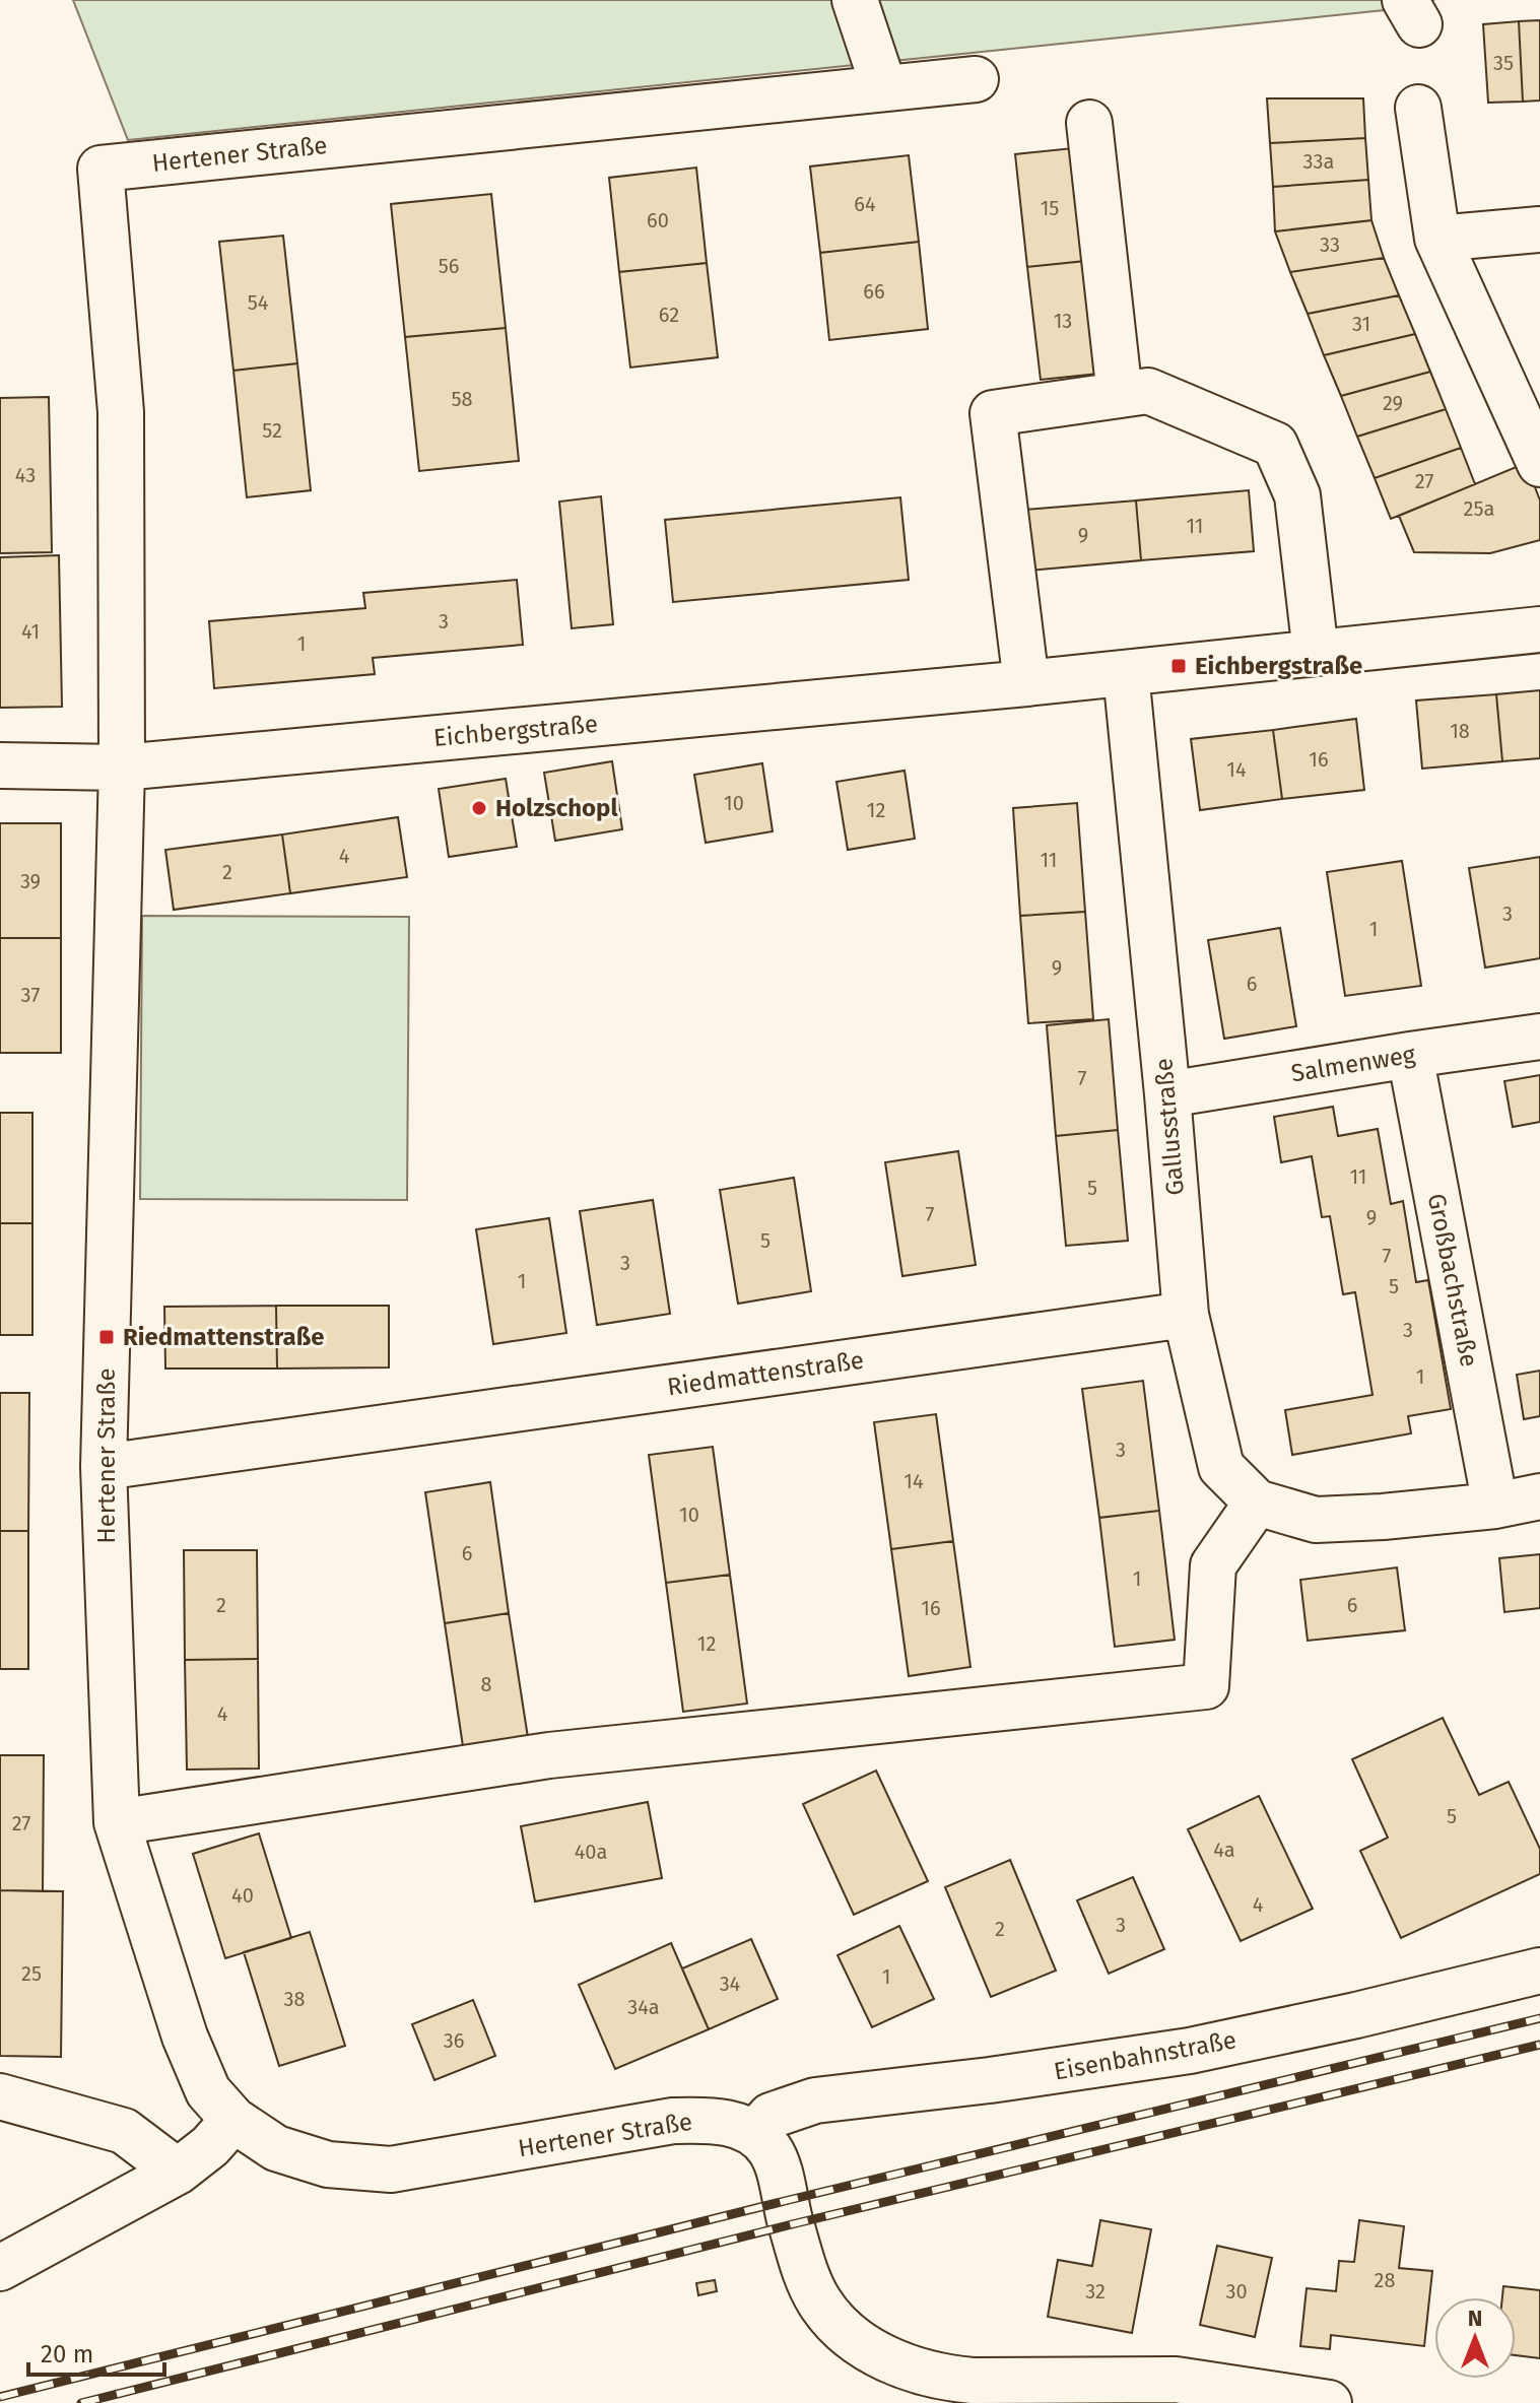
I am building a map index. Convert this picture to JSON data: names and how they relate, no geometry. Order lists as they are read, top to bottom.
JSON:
{
  "streets": {
    "street": [
      "Hertener Straße",
      "Eichbergstraße",
      "Salmenweg",
      "Gallusstraße",
      "Großbachstraße",
      "Riedmattenstraße",
      "Eisenbahnstraße"
    ]
  },
  "crossings": [
    ["Hertener Straße", "Eichbergstraße"],
    ["Hertener Straße", "Riedmattenstraße"],
    ["Hertener Straße", "Eisenbahnstraße"],
    ["Eichbergstraße", "Gallusstraße"],
    ["Salmenweg", "Gallusstraße"],
    ["Salmenweg", "Großbachstraße"],
    ["Gallusstraße", "Großbachstraße"],
    ["Gallusstraße", "Riedmattenstraße"]
  ],
  "places": {
    "transit": ["Eichbergstraße", "Riedmattenstraße"],
    "other": ["Holzschopl"]
  },
  "house_numbers": [
    "35",
    "33a",
    "64",
    "15",
    "60",
    "33",
    "56",
    "66",
    "54",
    "62",
    "13",
    "31",
    "58",
    "29",
    "52",
    "43",
    "27",
    "25a",
    "11",
    "9",
    "3",
    "41",
    "1",
    "18",
    "16",
    "14",
    "10",
    "12",
    "4",
    "11",
    "2",
    "39",
    "3",
    "1",
    "9",
    "6",
    "37",
    "7",
    "11",
    "5",
    "7",
    "9",
    "5",
    "7",
    "3",
    "1",
    "5",
    "3",
    "1",
    "3",
    "14",
    "10",
    "6",
    "1",
    "2",
    "6",
    "16",
    "12",
    "8",
    "4",
    "5",
    "27",
    "4a",
    "40a",
    "40",
    "4",
    "3",
    "2",
    "25",
    "1",
    "34",
    "38",
    "34a",
    "36",
    "28",
    "32",
    "30"
  ],
  "scale_bar": "20 m",
  "north": "top"
}
